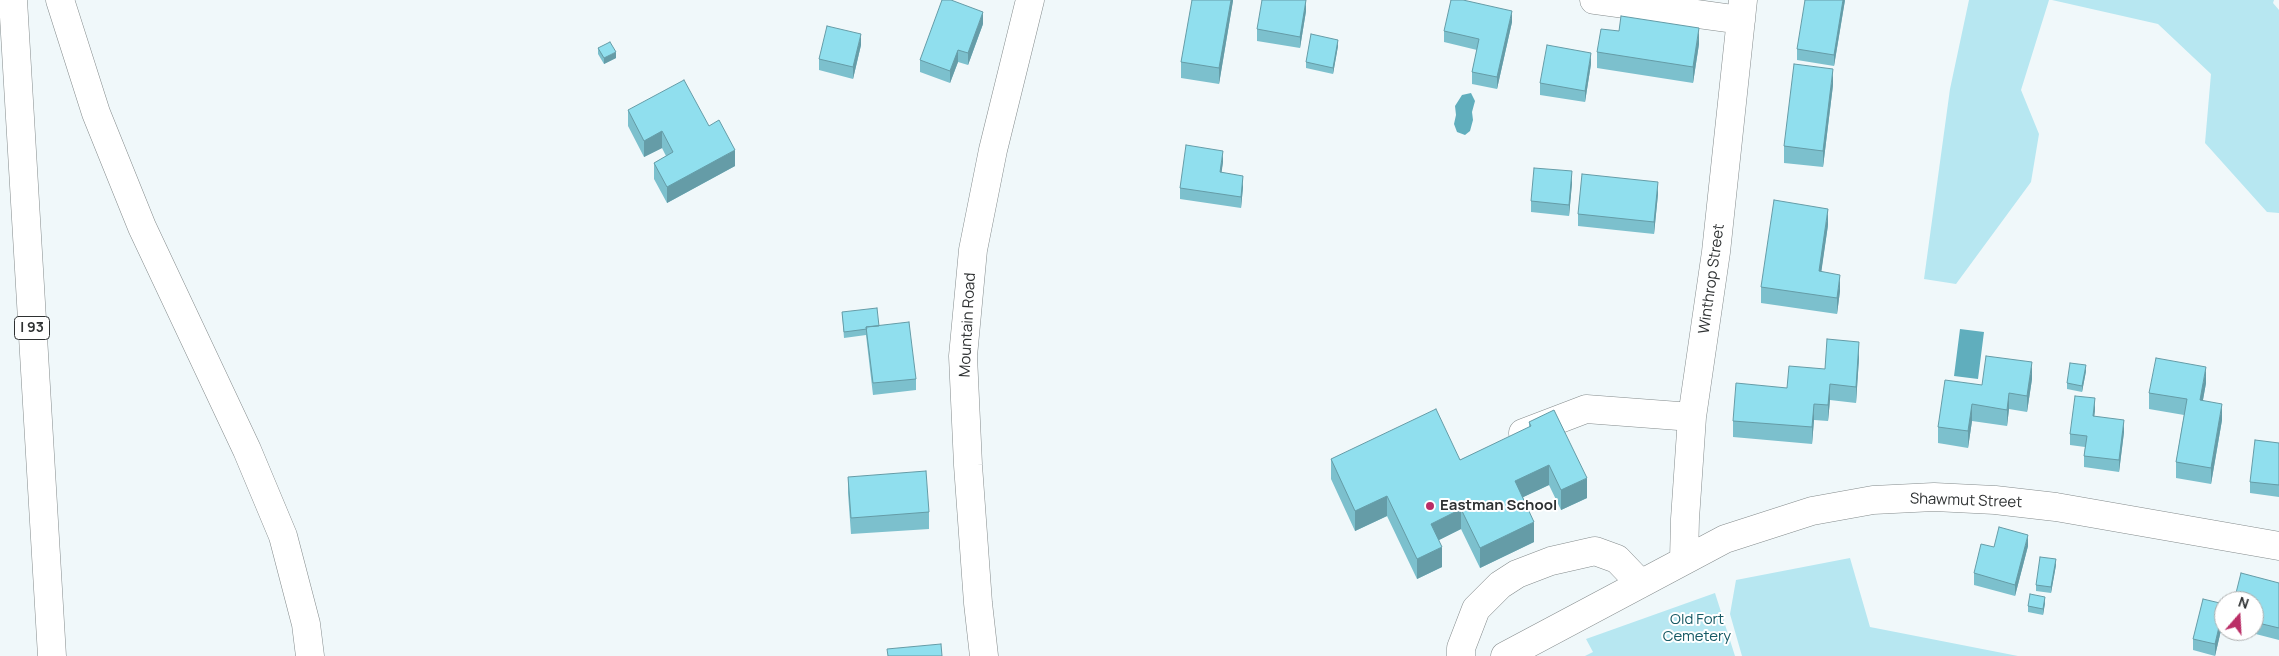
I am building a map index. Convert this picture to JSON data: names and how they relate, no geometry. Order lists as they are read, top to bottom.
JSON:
{
  "streets": {
    "main road": [
      "Winthrop Street",
      "Mountain Road",
      "I 93",
      "Shawmut Street"
    ]
  },
  "crossings": [
    ["Winthrop Street", "Shawmut Street"]
  ],
  "parks": ["Old Fort Cemetery"],
  "places": ["Eastman School"],
  "north": "top"
}
